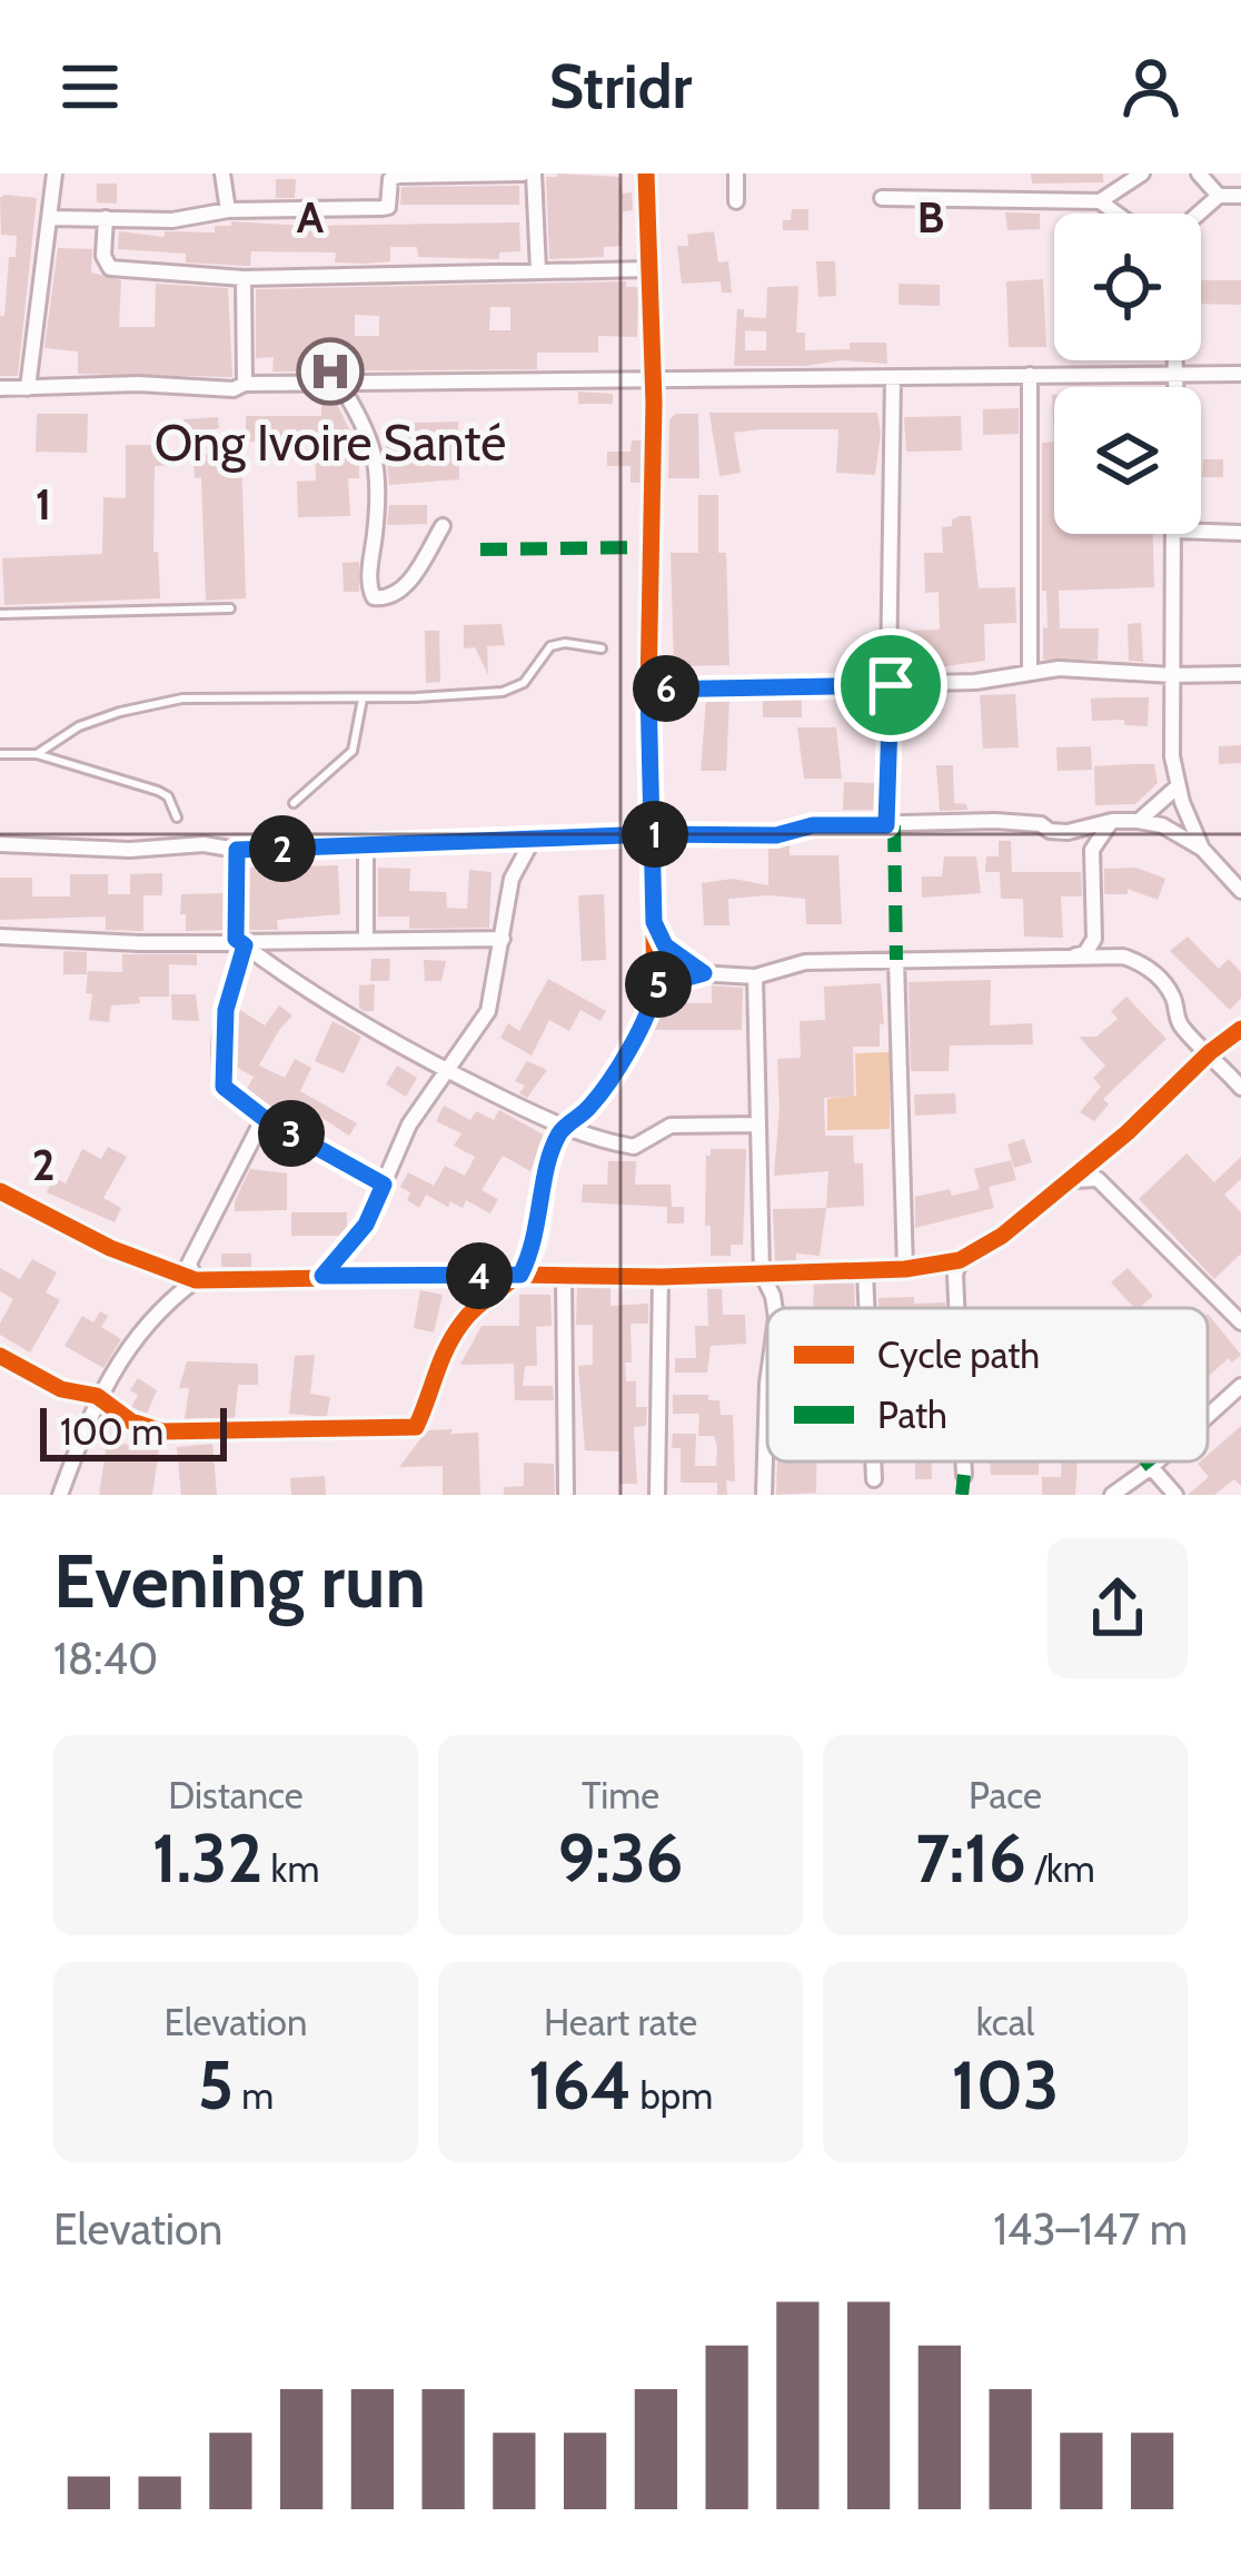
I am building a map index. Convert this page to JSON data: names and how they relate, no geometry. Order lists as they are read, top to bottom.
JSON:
{
  "places": {
    "hospital": ["Ong Ivoire Santé"]
  },
  "legend": ["Cycle path", "Path"],
  "scale_bar": "100 m",
  "page": {
    "header": "Stridr",
    "pins": [
      "6",
      "1",
      "2",
      "5",
      "3",
      "4"
    ],
    "scale": "100 m",
    "heading": ["Evening run", "18:40"],
    "stats": [
      ["Distance", "1.32 km"],
      ["Time", "9:36"],
      ["Pace", "7:16 /km"],
      ["Elevation", "5 m"],
      ["Heart rate", "164 bpm"],
      ["kcal", "103"]
    ],
    "chart": ["Elevation", "143–147 m"]
  },
  "grid": {
    "columns": ["A", "B"],
    "rows": ["1", "2"]
  }
}
